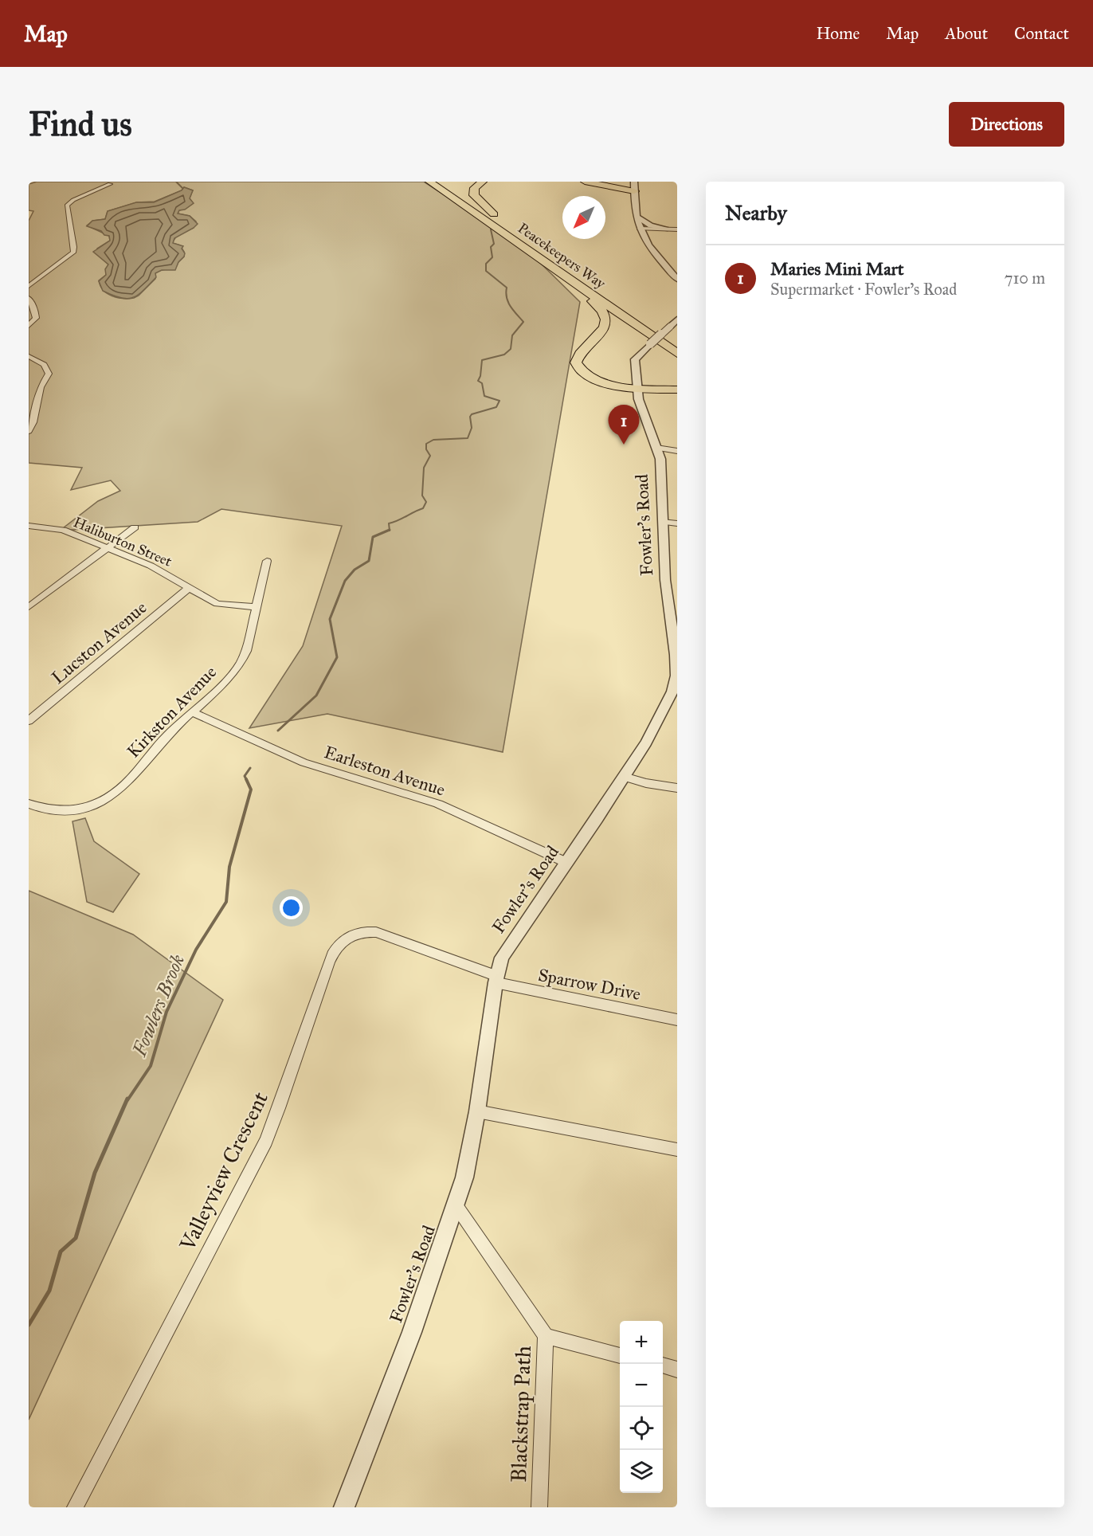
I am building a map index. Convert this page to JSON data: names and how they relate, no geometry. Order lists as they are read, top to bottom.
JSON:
{
  "streets": {
    "highway": ["Peacekeepers Way"],
    "street": [
      "Fowler's Road",
      "Haliburton Street",
      "Lucston Avenue",
      "Kirkston Avenue",
      "Earleston Avenue",
      "Sparrow Drive",
      "Valleyview Crescent",
      "Blackstrap Path"
    ]
  },
  "crossings": [
    ["Fowler's Road", "Earleston Avenue"],
    ["Fowler's Road", "Sparrow Drive"],
    ["Fowler's Road", "Valleyview Crescent"],
    ["Fowler's Road", "Blackstrap Path"],
    ["Haliburton Street", "Lucston Avenue"],
    ["Haliburton Street", "Kirkston Avenue"],
    ["Kirkston Avenue", "Earleston Avenue"],
    ["Sparrow Drive", "Valleyview Crescent"]
  ],
  "water": ["Fowlers Brook"],
  "north": "bottom left",
  "page": {
    "header": "Map",
    "nav": [
      "Home",
      "Map",
      "About",
      "Contact"
    ],
    "buttons": "Directions",
    "title": "Find us",
    "heading": "Nearby",
    "list": [
      {
        "mark": "1",
        "name": "Maries Mini Mart",
        "note": "Supermarket · Fowler's Road",
        "value": "710 m"
      }
    ],
    "pins": "1",
    "map_buttons": ["+", "−"]
  }
}
